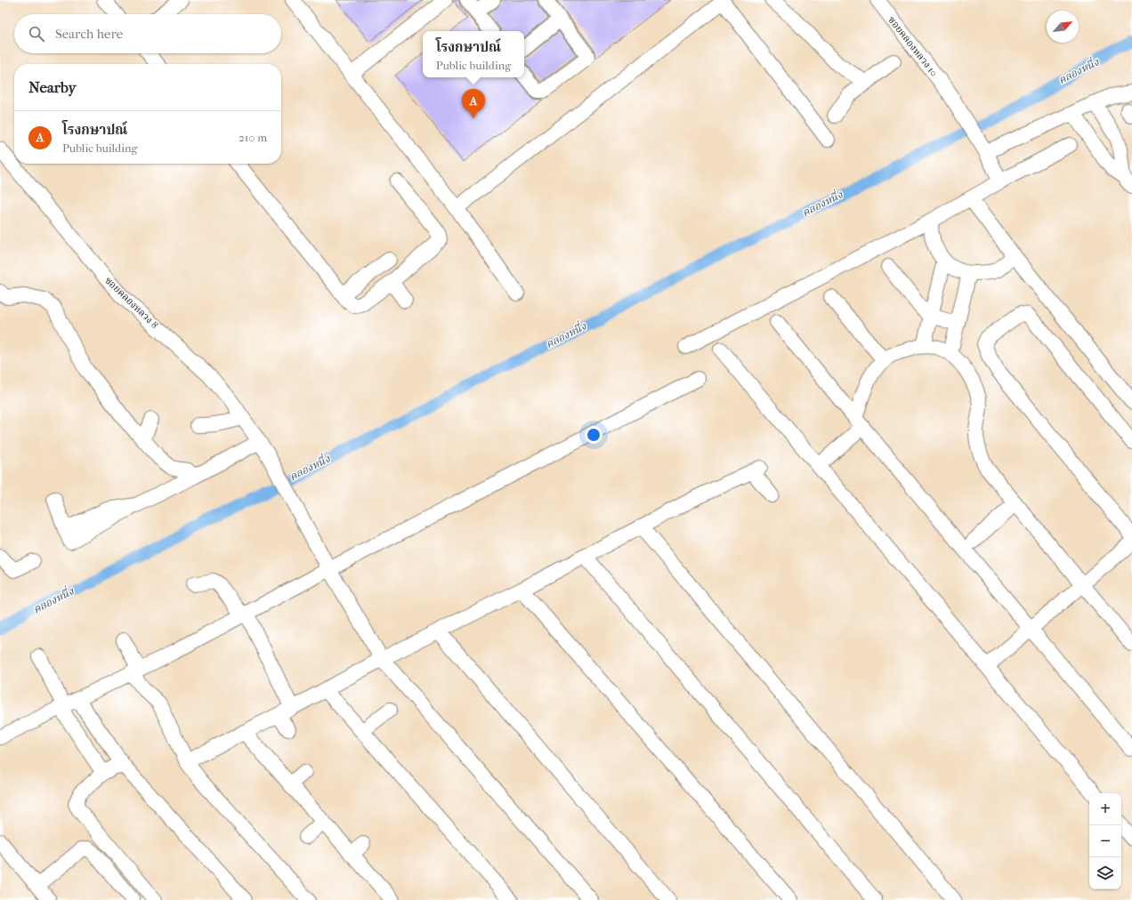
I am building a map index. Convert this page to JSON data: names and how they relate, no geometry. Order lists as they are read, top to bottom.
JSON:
{
  "streets": {
    "street": ["ซอยคลองหลวง 10", "ซอยคลองหลวง 8"]
  },
  "water": ["คลองหนึ่ง"],
  "north": "top right",
  "page": {
    "search": "Search here",
    "popup": ["โรงกษาปณ์", "Public building"],
    "heading": "Nearby",
    "pins": "A",
    "list": [
      {
        "mark": "A",
        "name": "โรงกษาปณ์",
        "note": "Public building",
        "value": "210 m"
      }
    ],
    "map_buttons": ["+", "−"]
  }
}
